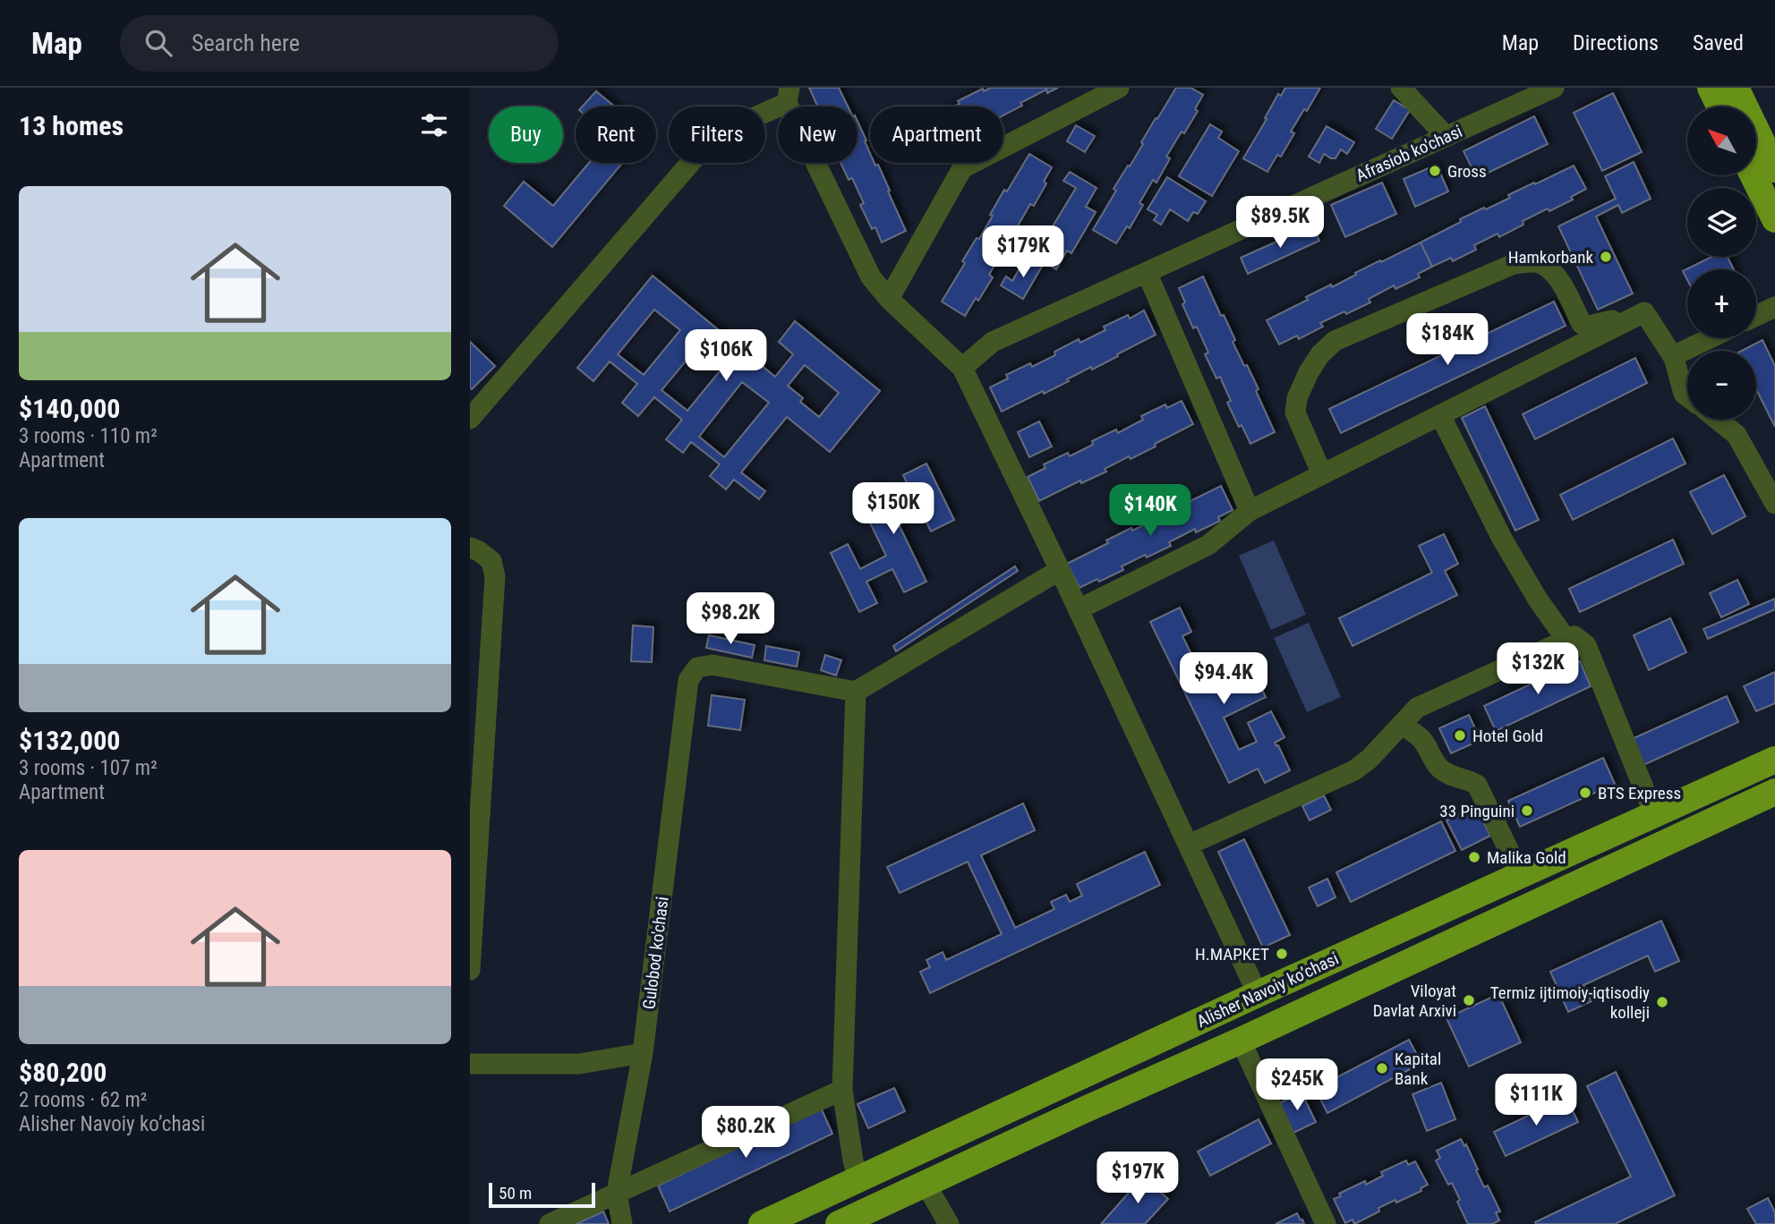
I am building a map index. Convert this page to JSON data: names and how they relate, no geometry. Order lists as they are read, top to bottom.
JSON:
{
  "streets": {
    "main road": ["Alisher Navoiy ko’chasi"],
    "street": ["Afrasiob ko'chasi", "Gulobod ko'chasi"]
  },
  "places": [
    "Gross",
    "Hamkorbank",
    "Hotel Gold",
    "BTS Express",
    "33 Pinguini",
    "Malika Gold",
    "Н.МАРКЕТ",
    "Viloyat Davlat Arxivi",
    "Termiz ijtimoiy-iqtisodiy kolleji",
    "Kapital Bank"
  ],
  "scale_bar": "50 m",
  "north": "top left",
  "page": {
    "header": "Map",
    "search": "Search here",
    "nav": ["Map", "Directions", "Saved"],
    "heading": "13 homes",
    "map_buttons": ["+", "−"],
    "chip": [
      "Buy",
      "Rent",
      "Filters",
      "New",
      "Apartment"
    ],
    "list": [
      {
        "name": "$140,000",
        "note": "3 rooms · 110 m² · Apartment"
      },
      {
        "name": "$132,000",
        "note": "3 rooms · 107 m² · Apartment"
      },
      {
        "name": "$80,200",
        "note": "2 rooms · 62 m² · Alisher Navoiy ko’chasi"
      }
    ],
    "price": [
      "$89.5K",
      "$179K",
      "$184K",
      "$106K",
      "$150K",
      "$140K",
      "$98.2K",
      "$132K",
      "$94.4K",
      "$245K",
      "$111K",
      "$80.2K",
      "$197K"
    ],
    "scale": "50 m"
  }
}
